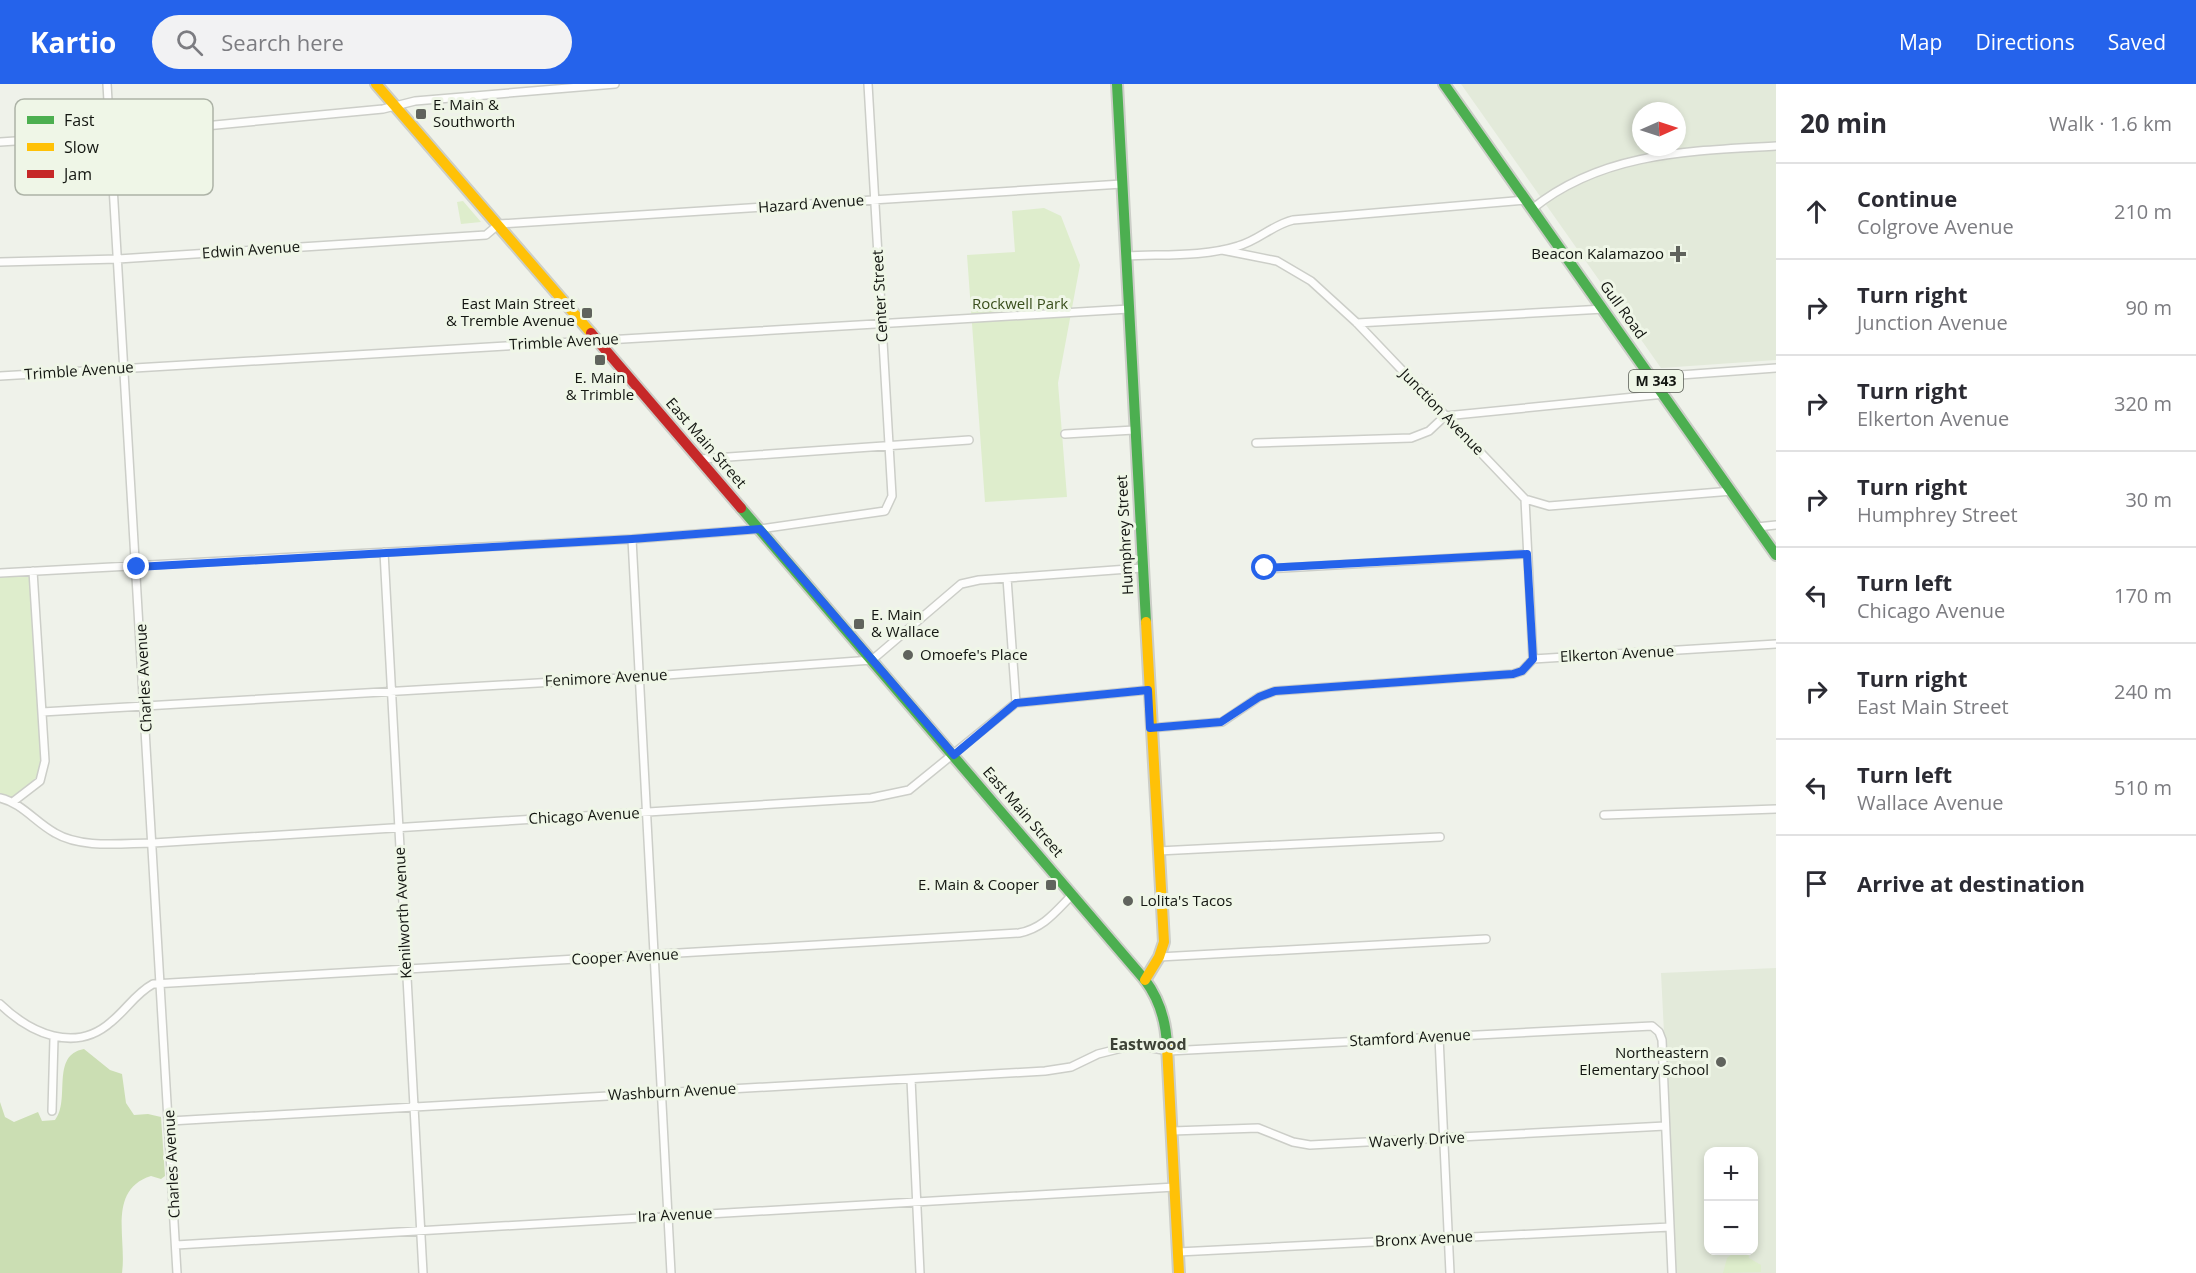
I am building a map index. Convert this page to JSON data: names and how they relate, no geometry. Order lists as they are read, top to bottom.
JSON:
{
  "streets": {
    "street": [
      "Hazard Avenue",
      "Edwin Avenue",
      "Center Street",
      "Gull Road",
      "Trimble Avenue",
      "M 343",
      "Junction Avenue",
      "East Main Street",
      "Humphrey Street",
      "Elkerton Avenue",
      "Charles Avenue",
      "Fenimore Avenue",
      "Chicago Avenue",
      "Kenilworth Avenue",
      "Cooper Avenue",
      "Stamford Avenue",
      "Washburn Avenue",
      "Waverly Drive",
      "Ira Avenue",
      "Bronx Avenue"
    ]
  },
  "crossings": [
    ["Hazard Avenue", "Edwin Avenue"],
    ["Hazard Avenue", "Center Street"],
    ["Hazard Avenue", "East Main Street"],
    ["Hazard Avenue", "Humphrey Street"],
    ["Edwin Avenue", "East Main Street"],
    ["Edwin Avenue", "Charles Avenue"],
    ["Center Street", "Trimble Avenue"],
    ["Center Street", "East Main Street"],
    ["Trimble Avenue", "East Main Street"],
    ["Trimble Avenue", "Humphrey Street"],
    ["Trimble Avenue", "Charles Avenue"],
    ["East Main Street", "Humphrey Street"],
    ["East Main Street", "Fenimore Avenue"],
    ["East Main Street", "Chicago Avenue"],
    ["East Main Street", "Cooper Avenue"],
    ["East Main Street", "Stamford Avenue"],
    ["East Main Street", "Washburn Avenue"],
    ["East Main Street", "Waverly Drive"],
    ["East Main Street", "Ira Avenue"],
    ["East Main Street", "Bronx Avenue"],
    ["Humphrey Street", "Elkerton Avenue"],
    ["Charles Avenue", "Fenimore Avenue"],
    ["Charles Avenue", "Chicago Avenue"],
    ["Charles Avenue", "Cooper Avenue"],
    ["Charles Avenue", "Washburn Avenue"],
    ["Charles Avenue", "Ira Avenue"],
    ["Fenimore Avenue", "Kenilworth Avenue"],
    ["Chicago Avenue", "Kenilworth Avenue"],
    ["Kenilworth Avenue", "Cooper Avenue"],
    ["Kenilworth Avenue", "Washburn Avenue"],
    ["Kenilworth Avenue", "Ira Avenue"],
    ["Stamford Avenue", "Washburn Avenue"],
    ["Stamford Avenue", "Waverly Drive"]
  ],
  "districts": ["Eastwood"],
  "parks": ["Rockwell Park"],
  "places": {
    "transit": [
      "E. Main & Southworth",
      "East Main Street & Tremble Avenue",
      "E. Main & Trimble",
      "E. Main & Wallace",
      "E. Main & Cooper"
    ],
    "health": ["Beacon Kalamazoo"],
    "other": ["Omoefe's Place", "Lolita's Tacos", "Northeastern Elementary School"]
  },
  "legend": ["Fast", "Slow", "Jam"],
  "north": "right",
  "page": {
    "header": "Kartio",
    "search": "Search here",
    "nav": ["Map", "Directions", "Saved"],
    "heading": ["20 min", "Walk · 1.6 km"],
    "list": [
      ["Continue", "Colgrove Avenue", "210 m"],
      ["Turn right", "Junction Avenue", "90 m"],
      ["Turn right", "Elkerton Avenue", "320 m"],
      ["Turn right", "Humphrey Street", "30 m"],
      ["Turn left", "Chicago Avenue", "170 m"],
      ["Turn right", "East Main Street", "240 m"],
      ["Turn left", "Wallace Avenue", "510 m"],
      "Arrive at destination"
    ],
    "map_buttons": ["+", "−"]
  }
}
